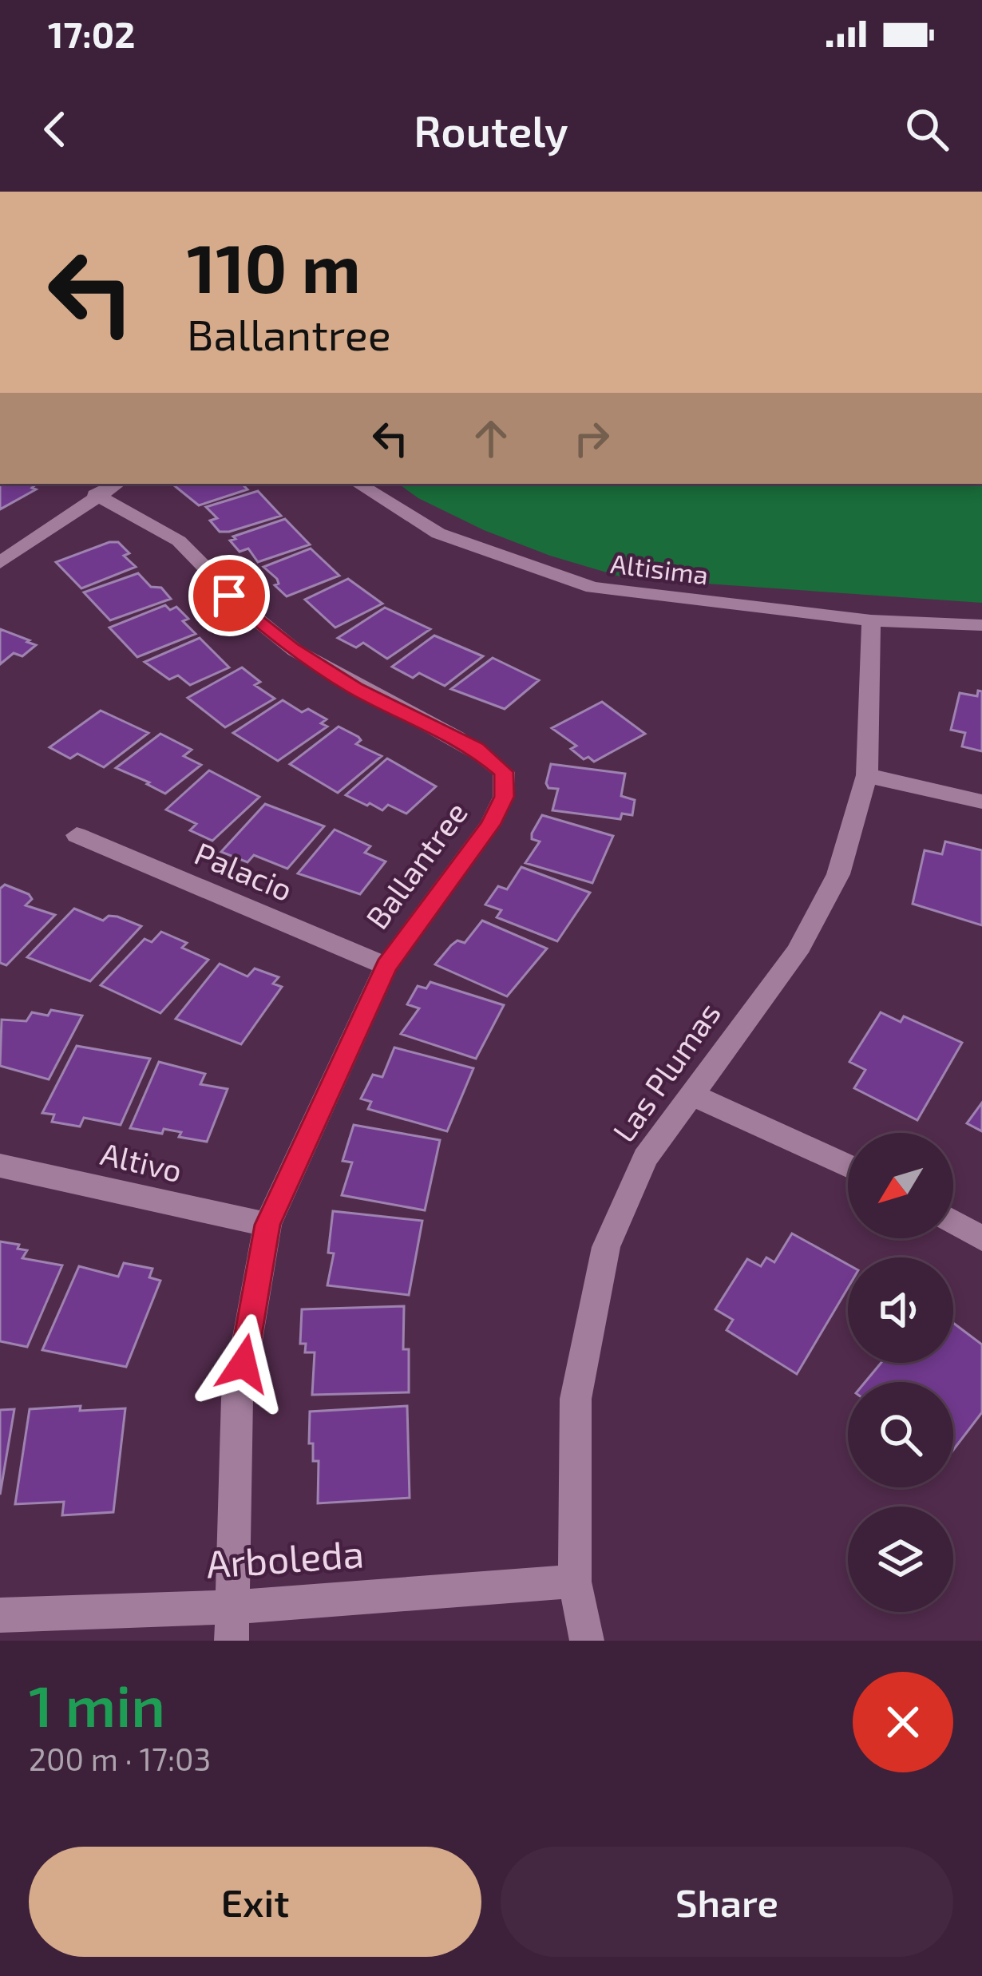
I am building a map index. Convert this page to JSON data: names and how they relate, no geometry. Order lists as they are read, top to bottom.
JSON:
{
  "streets": {
    "street": [
      "Altisima",
      "Ballantree",
      "Palacio",
      "Las Plumas",
      "Altivo",
      "Arboleda"
    ]
  },
  "crossings": [
    ["Altisima", "Las Plumas"],
    ["Ballantree", "Palacio"],
    ["Ballantree", "Altivo"],
    ["Ballantree", "Arboleda"],
    ["Las Plumas", "Arboleda"]
  ],
  "north": "bottom left",
  "page": {
    "status": "17:02",
    "header": "Routely",
    "turn": ["110 m", "Ballantree"],
    "heading": ["1 min", "200 m · 17:03"],
    "buttons": ["Exit", "Share"]
  }
}
